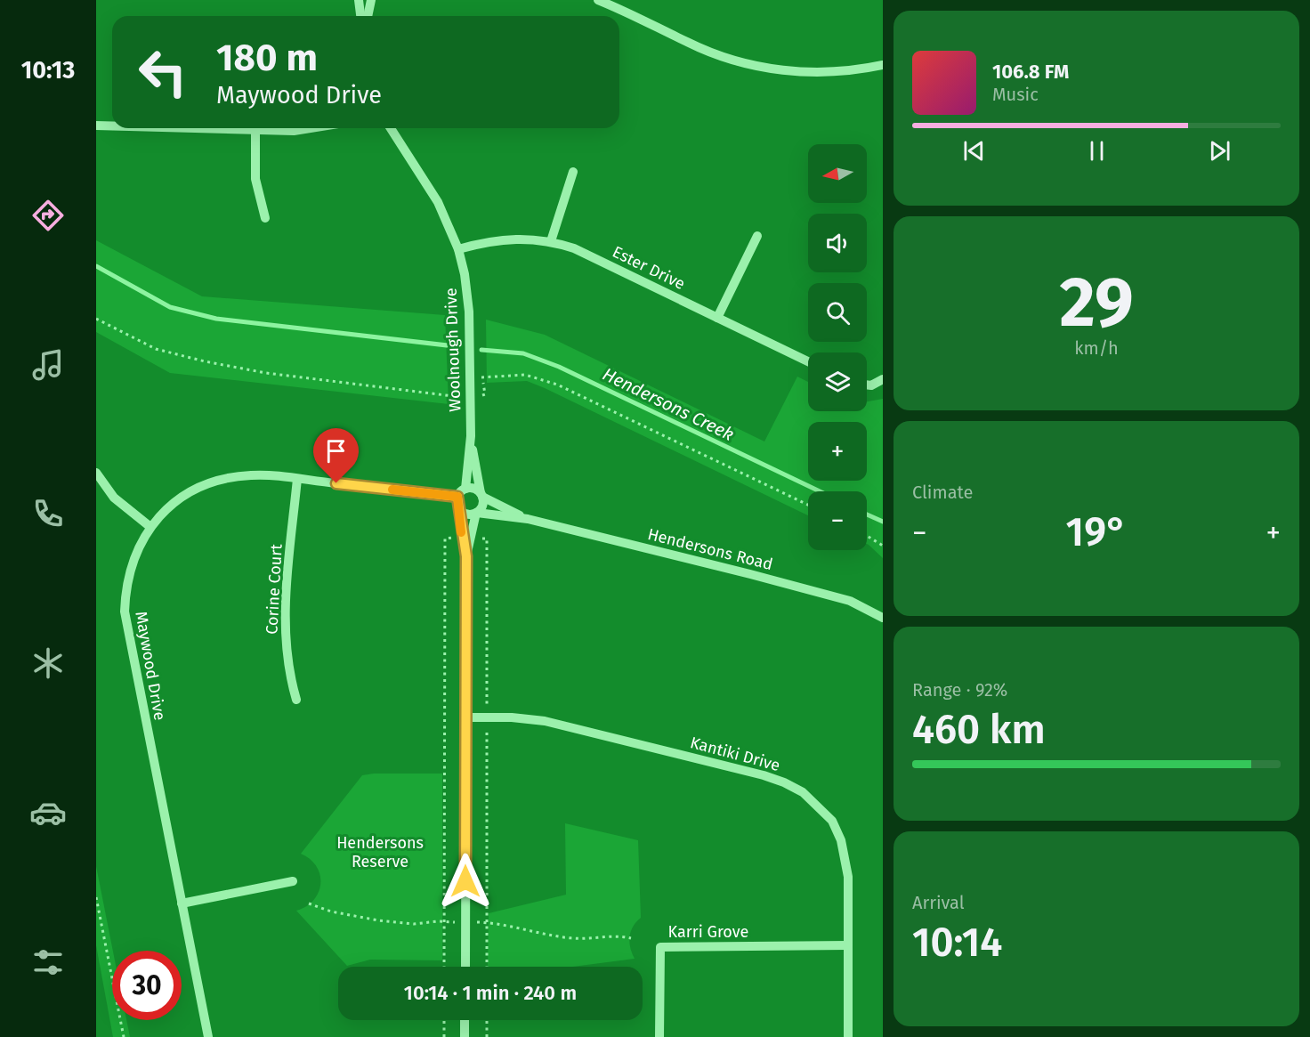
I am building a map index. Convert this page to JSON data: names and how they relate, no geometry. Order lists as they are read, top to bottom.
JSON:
{
  "streets": {
    "street": [
      "Ester Drive",
      "Woolnough Drive",
      "Hendersons Road",
      "Corine Court",
      "Maywood Drive",
      "Kantiki Drive",
      "Karri Grove"
    ]
  },
  "crossings": [
    ["Ester Drive", "Woolnough Drive"],
    ["Woolnough Drive", "Hendersons Road"],
    ["Woolnough Drive", "Maywood Drive"],
    ["Hendersons Road", "Maywood Drive"],
    ["Corine Court", "Maywood Drive"],
    ["Kantiki Drive", "Karri Grove"]
  ],
  "water": ["Hendersons Creek"],
  "parks": ["Hendersons Reserve"],
  "north": "left",
  "page": {
    "tabs": "10:13",
    "turn": ["180 m", "Maywood Drive"],
    "song": ["106.8 FM", "Music"],
    "map_buttons": ["+", "−"],
    "tile": [
      ["29", "km/h"],
      "Climate",
      ["Range · 92%", "460 km"],
      ["Arrival", "10:14"]
    ],
    "heat": ["−", "19°", "+"],
    "limit": "30",
    "trip": "10:14 · 1 min · 240 m"
  }
}
